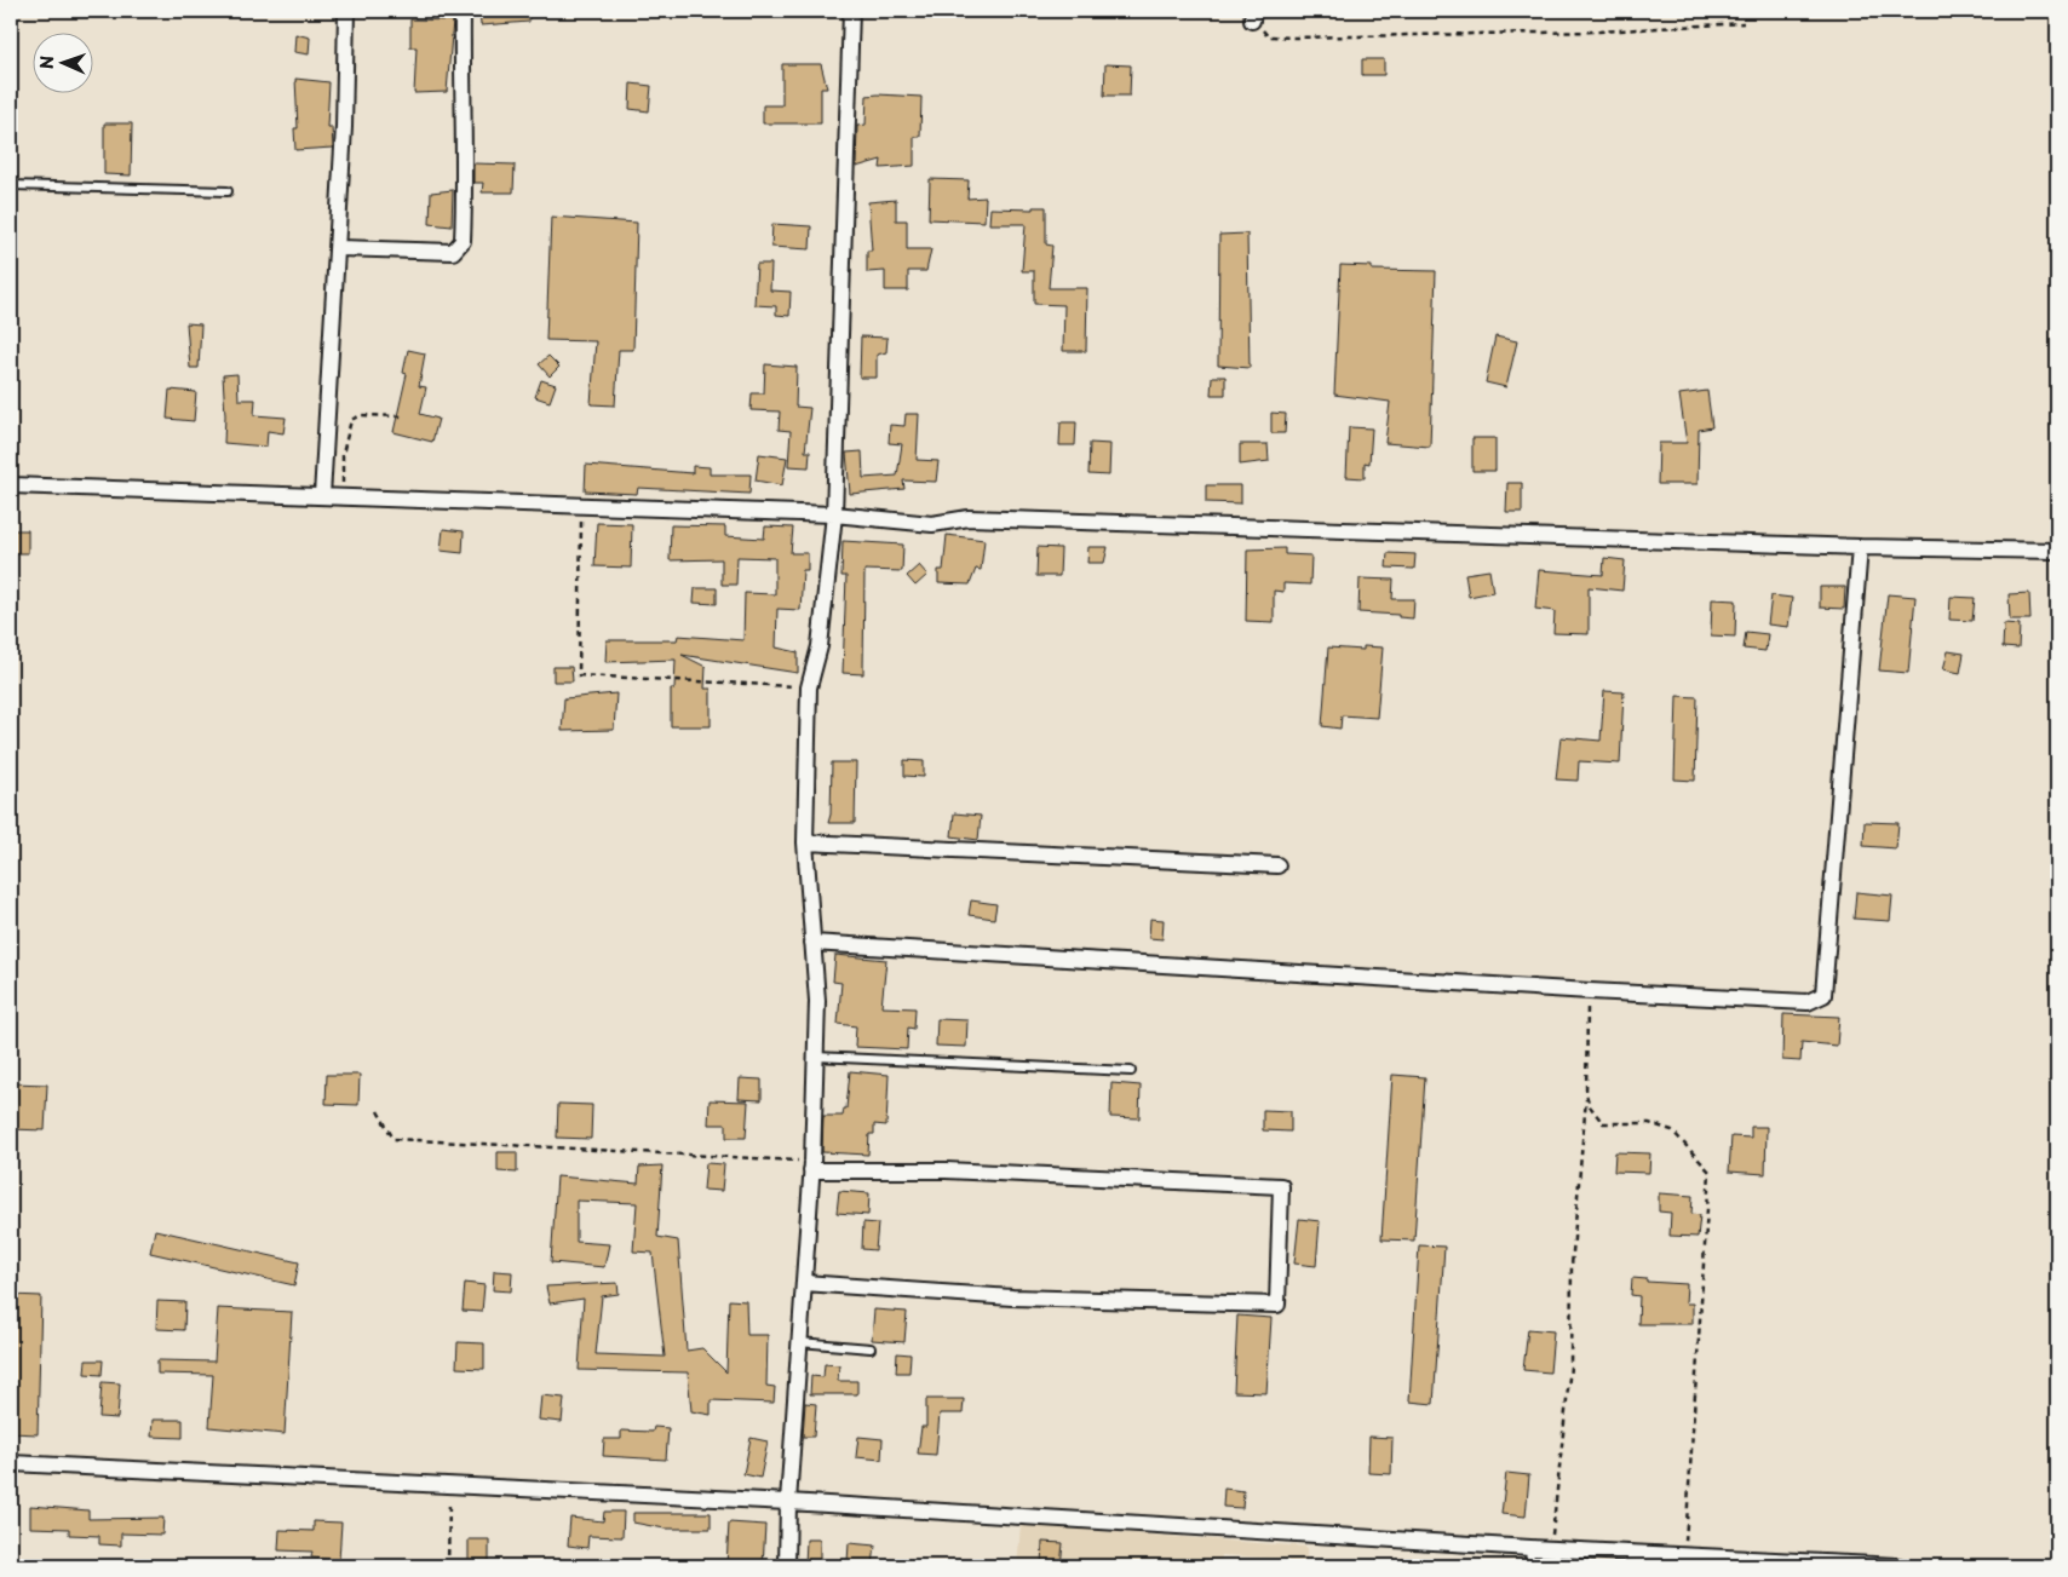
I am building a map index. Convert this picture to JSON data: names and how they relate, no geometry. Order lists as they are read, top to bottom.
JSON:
{
  "north": "left"
}
